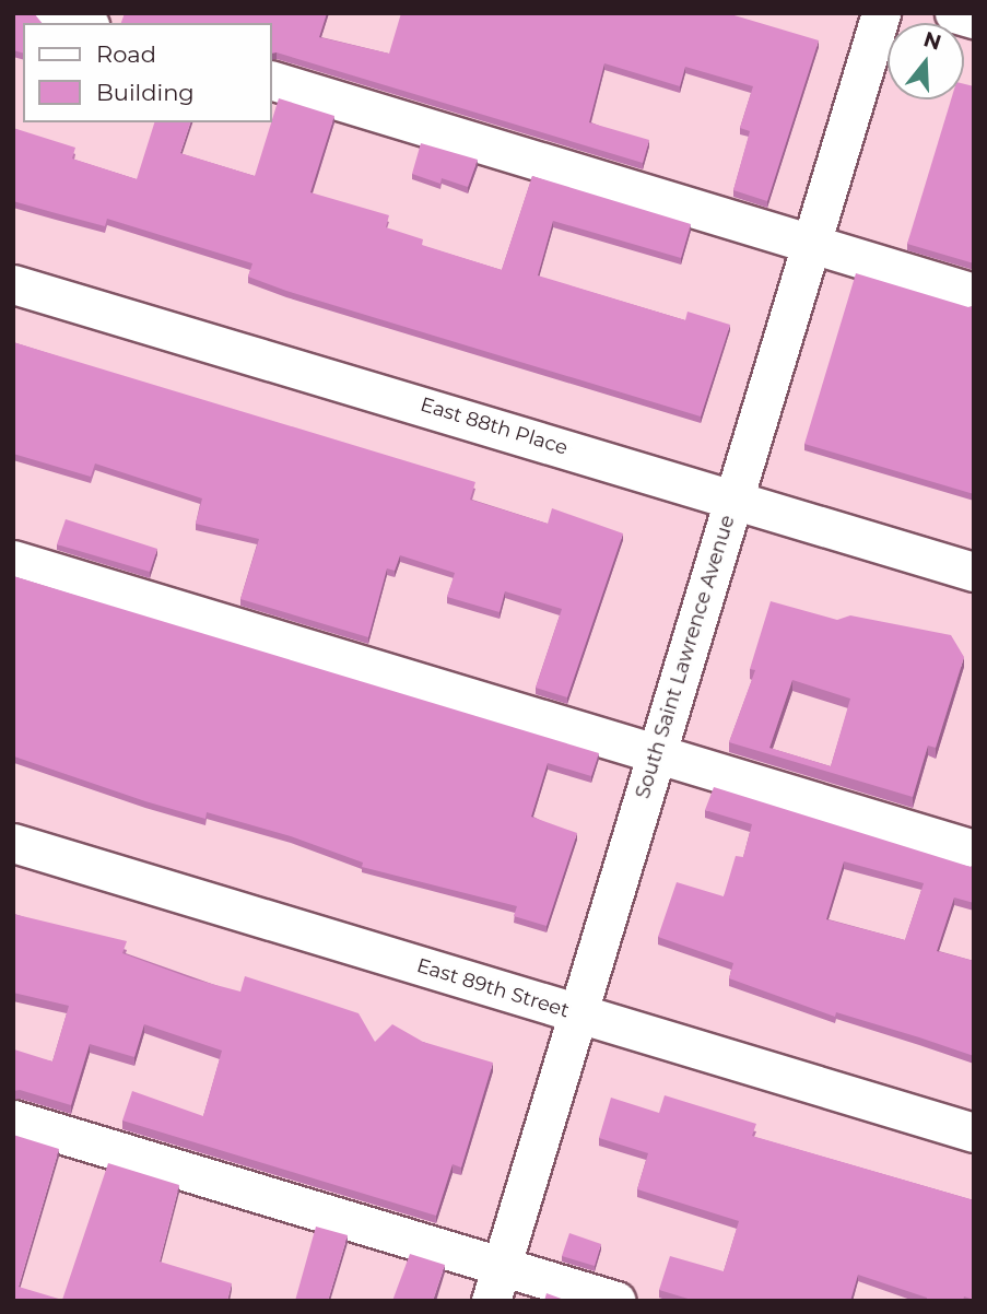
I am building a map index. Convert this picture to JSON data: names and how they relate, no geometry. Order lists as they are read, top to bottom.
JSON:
{
  "streets": {
    "street": ["East 88th Place", "South Saint Lawrence Avenue", "East 89th Street"]
  },
  "crossings": [
    ["East 88th Place", "South Saint Lawrence Avenue"],
    ["South Saint Lawrence Avenue", "East 89th Street"]
  ],
  "legend": ["Road", "Building"],
  "north": "top"
}
